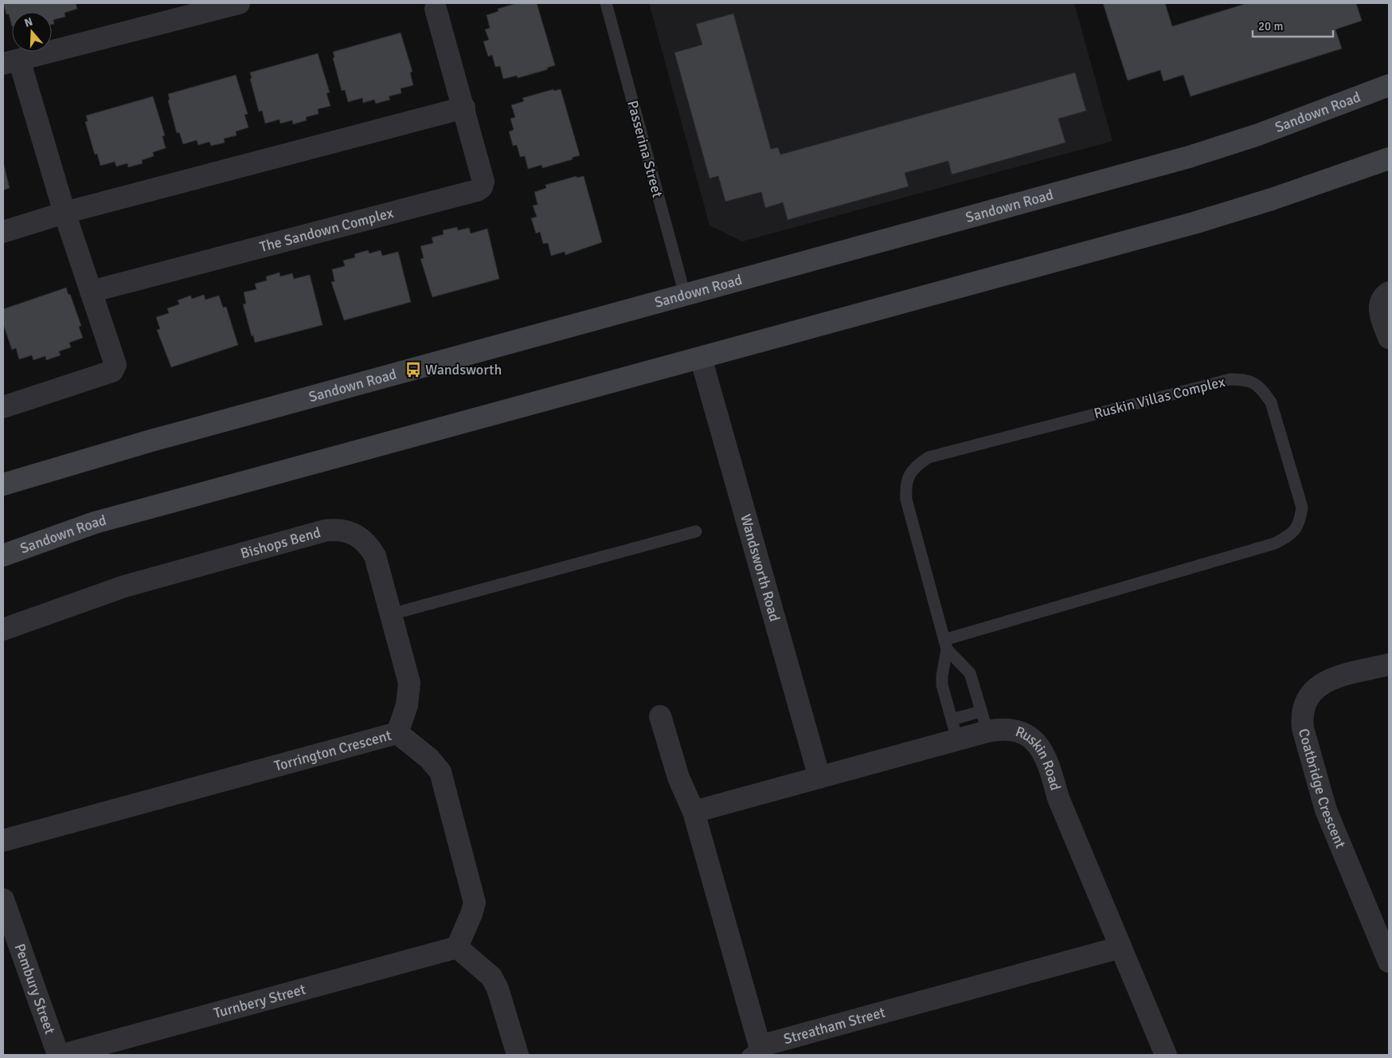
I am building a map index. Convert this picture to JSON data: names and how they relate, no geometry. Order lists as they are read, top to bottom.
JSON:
{
  "streets": {
    "main road": ["Sandown Road"],
    "street": [
      "The Sandown Complex",
      "Bishops Bend",
      "Wandsworth Road",
      "Torrington Crescent",
      "Ruskin Road",
      "Coatbridge Crescent",
      "Pembury Street",
      "Turnbery Street",
      "Streatham Street"
    ],
    "lane": ["Passerina Street", "Ruskin Villas Complex"]
  },
  "crossings": [
    ["Sandown Road", "Passerina Street"],
    ["Sandown Road", "Wandsworth Road"],
    ["Ruskin Villas Complex", "Ruskin Road"],
    ["Bishops Bend", "Torrington Crescent"],
    ["Wandsworth Road", "Ruskin Road"],
    ["Torrington Crescent", "Turnbery Street"],
    ["Ruskin Road", "Streatham Street"]
  ],
  "places": {
    "bus stop": ["Wandsworth"]
  },
  "scale_bar": "20 m",
  "north": "top"
}
